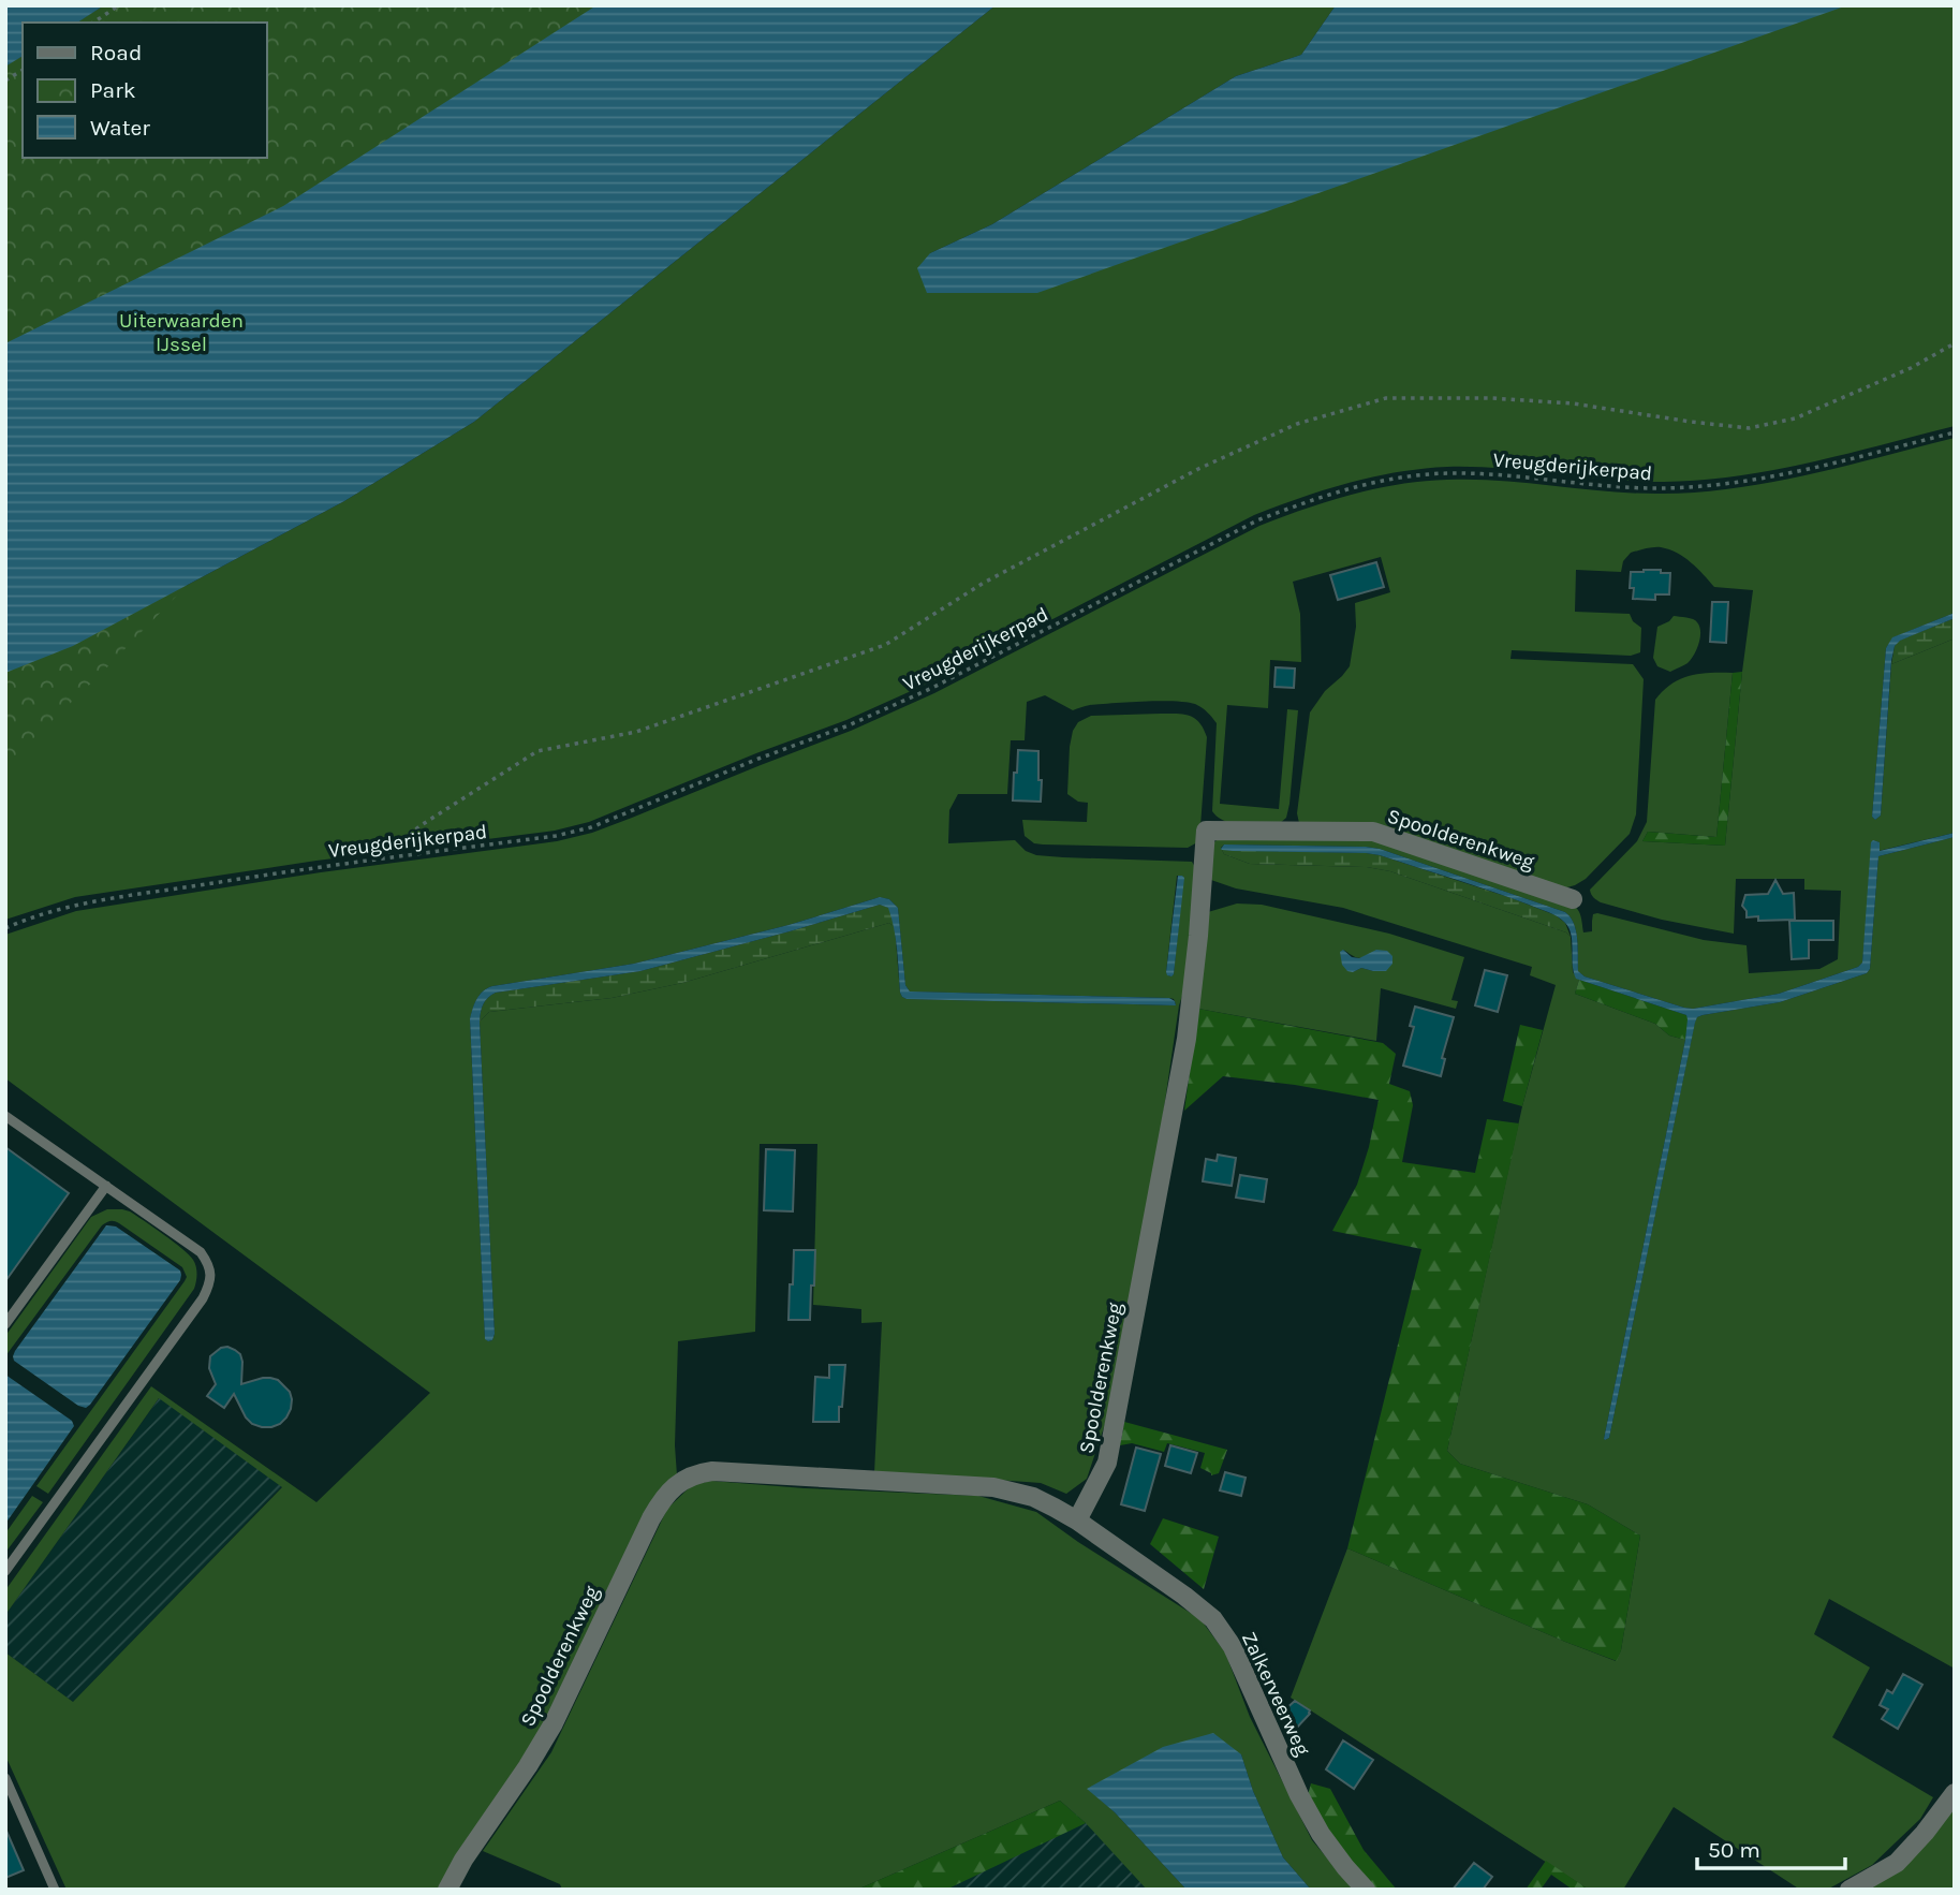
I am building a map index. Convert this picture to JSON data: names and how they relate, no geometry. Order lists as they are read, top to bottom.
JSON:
{
  "streets": {
    "street": ["Spoolderenkweg", "Zalkerveerweg"],
    "path": ["Vreugderijkerpad"]
  },
  "crossings": [
    ["Spoolderenkweg", "Zalkerveerweg"]
  ],
  "parks": ["Uiterwaarden IJssel"],
  "legend": ["Road", "Park", "Water"],
  "scale_bar": "50 m"
}
